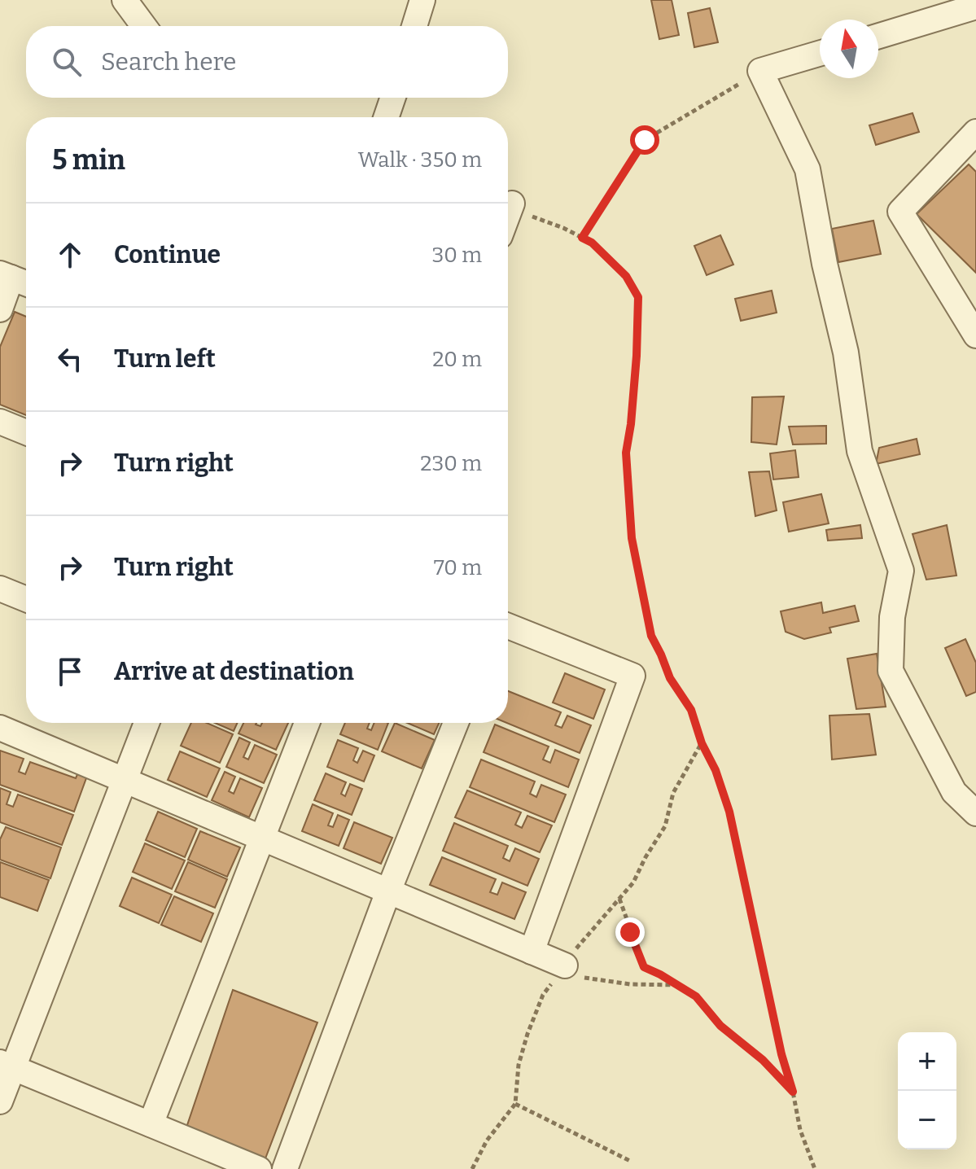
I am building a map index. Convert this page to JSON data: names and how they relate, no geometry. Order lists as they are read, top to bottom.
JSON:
{
  "north": "top",
  "page": {
    "search": "Search here",
    "heading": ["5 min", "Walk · 350 m"],
    "list": [
      ["Continue", "30 m"],
      ["Turn left", "20 m"],
      ["Turn right", "230 m"],
      ["Turn right", "70 m"],
      "Arrive at destination"
    ],
    "map_buttons": ["+", "−"]
  }
}
